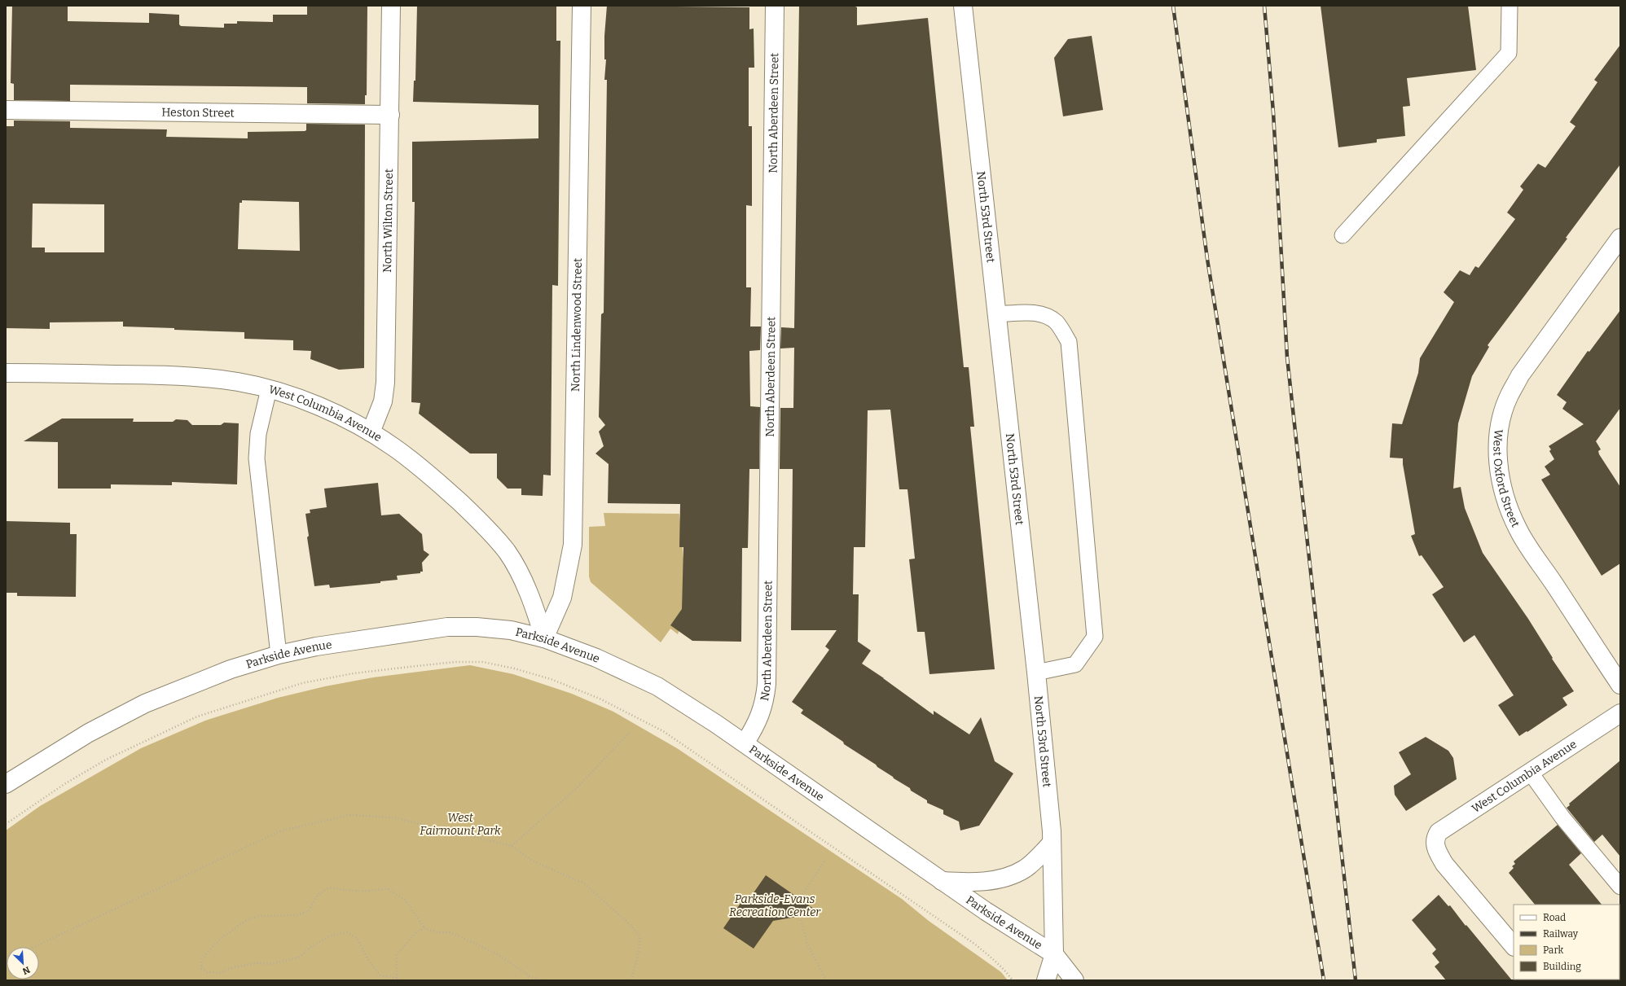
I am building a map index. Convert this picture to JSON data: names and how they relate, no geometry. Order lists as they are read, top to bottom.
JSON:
{
  "streets": {
    "street": [
      "Heston Street",
      "North Aberdeen Street",
      "North 53rd Street",
      "North Wilton Street",
      "North Lindenwood Street",
      "West Columbia Avenue",
      "West Oxford Street",
      "Parkside Avenue"
    ]
  },
  "crossings": [
    ["Heston Street", "North Wilton Street"],
    ["North Aberdeen Street", "Parkside Avenue"],
    ["North 53rd Street", "Parkside Avenue"],
    ["North Wilton Street", "West Columbia Avenue"],
    ["North Lindenwood Street", "West Columbia Avenue"],
    ["North Lindenwood Street", "Parkside Avenue"],
    ["West Columbia Avenue", "Parkside Avenue"]
  ],
  "parks": ["West Fairmount Park", "Parkside-Evans Recreation Center"],
  "legend": [
    "Road",
    "Railway",
    "Park",
    "Building"
  ],
  "north": "bottom right"
}
